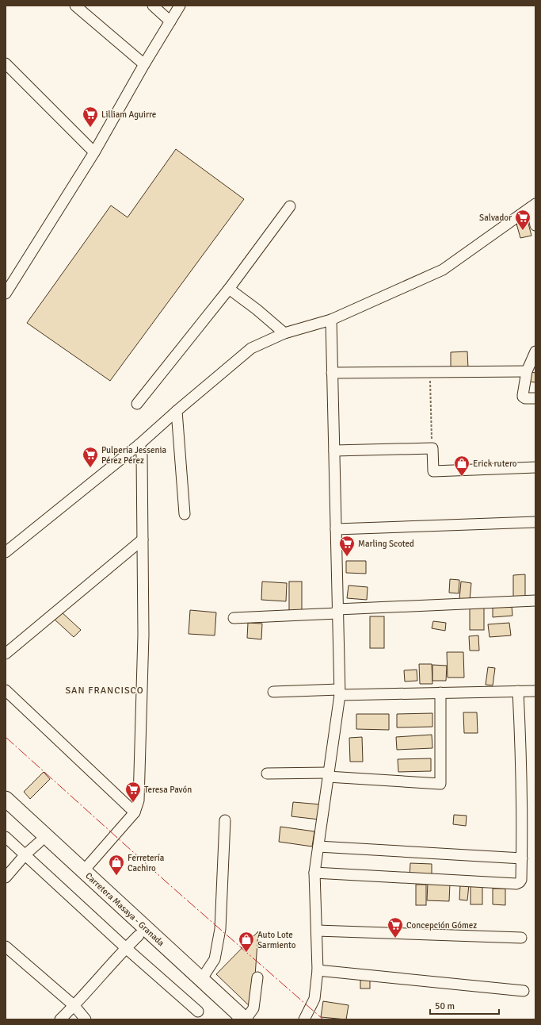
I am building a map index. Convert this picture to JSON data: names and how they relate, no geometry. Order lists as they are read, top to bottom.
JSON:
{
  "streets": {
    "highway": ["Carretera Masaya - Granada"]
  },
  "districts": ["SAN FRANCISCO"],
  "places": {
    "supermarket": [
      "Lilliam Aguirre",
      "Salvador",
      "Pulpería Jessenia Pérez Pérez",
      "Marling Scoted",
      "Teresa Pavón",
      "Concepción Gómez"
    ],
    "shop": ["Erick rutero", "Ferretería Cachiro", "Auto Lote Sarmiento"]
  },
  "scale_bar": "50 m"
}
